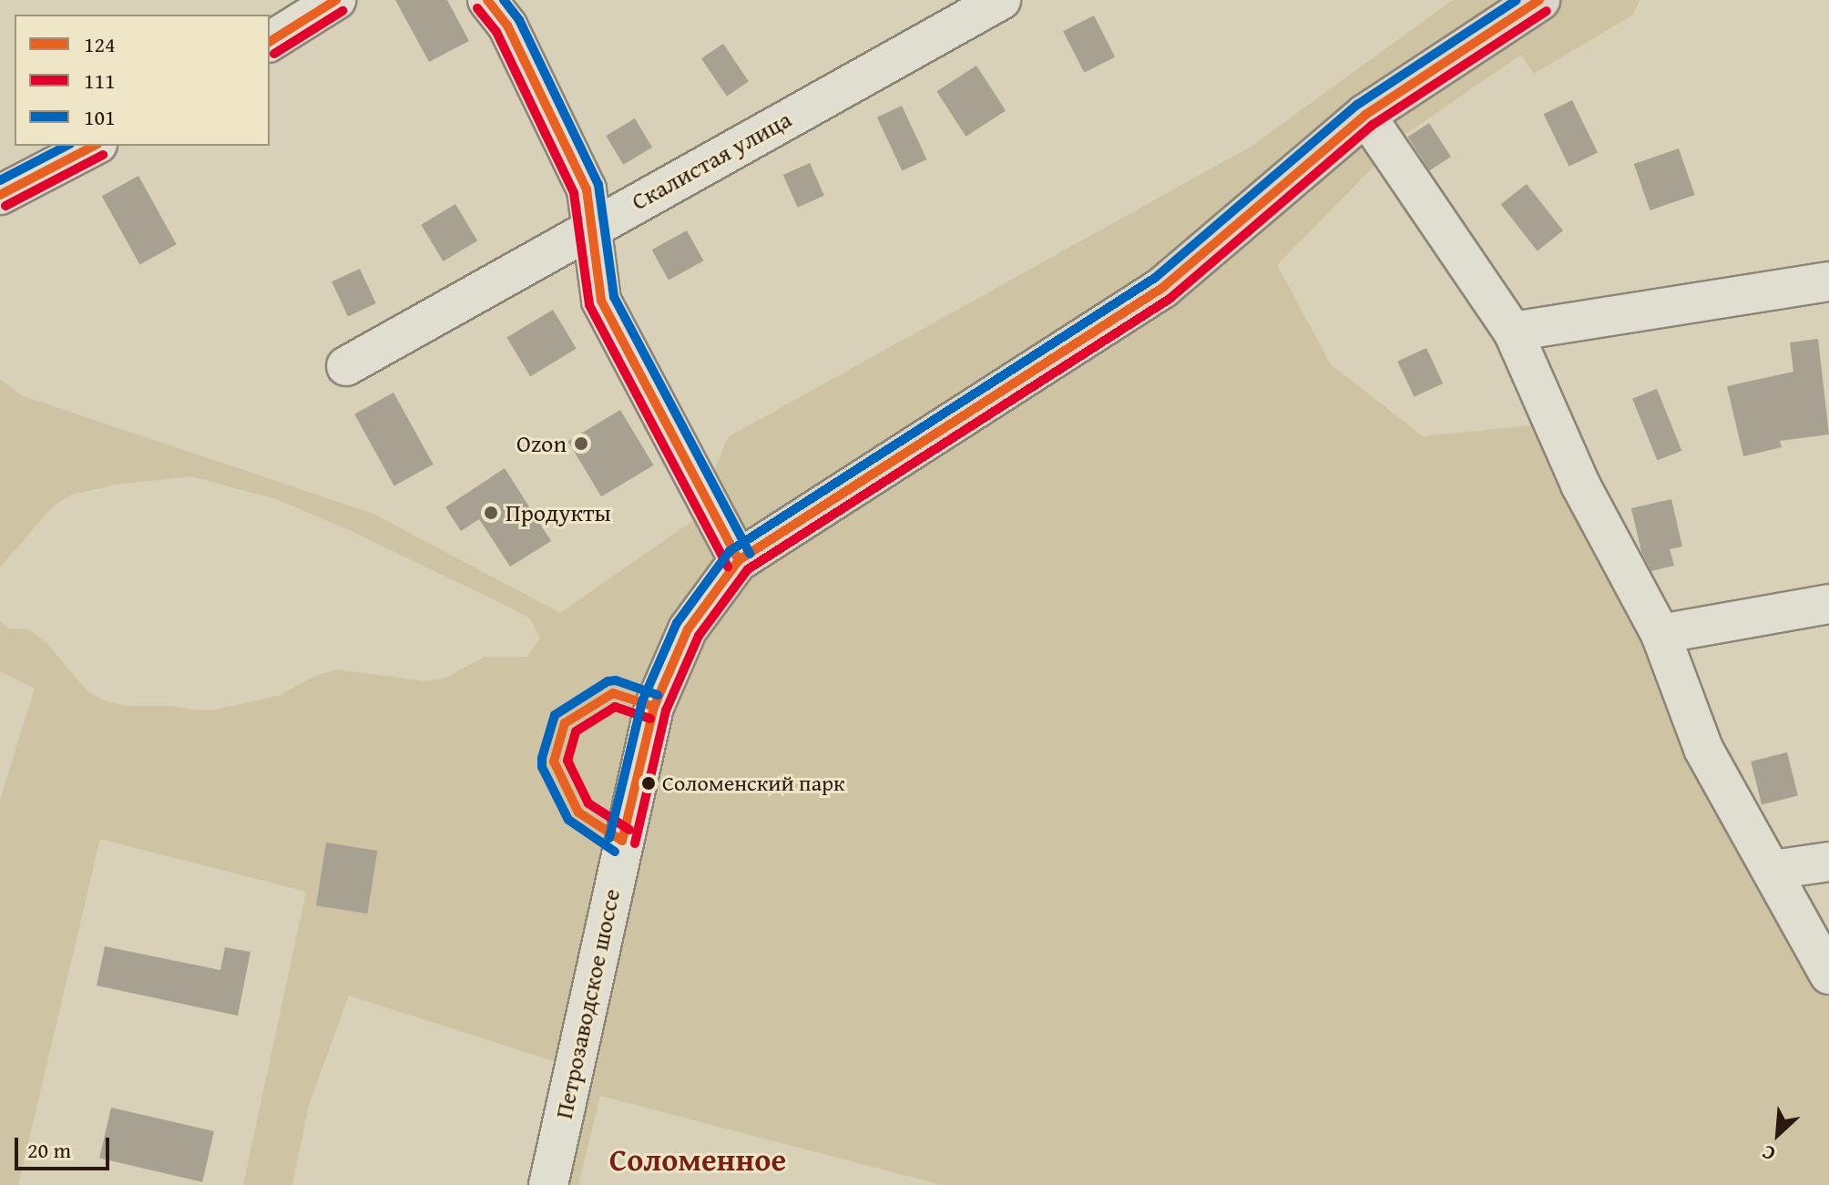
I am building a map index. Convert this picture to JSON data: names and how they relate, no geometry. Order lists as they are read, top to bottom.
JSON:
{
  "streets": {
    "main road": ["Петрозаводское шоссе"],
    "street": ["Скалистая улица"]
  },
  "districts": ["Соломенное"],
  "places": ["Ozon", "Продукты", "Соломенский парк"],
  "lines": ["transit line 124", "transit line 101", "transit line 111"],
  "legend": ["124", "111", "101"],
  "scale_bar": "20 m",
  "north": "bottom left"
}
